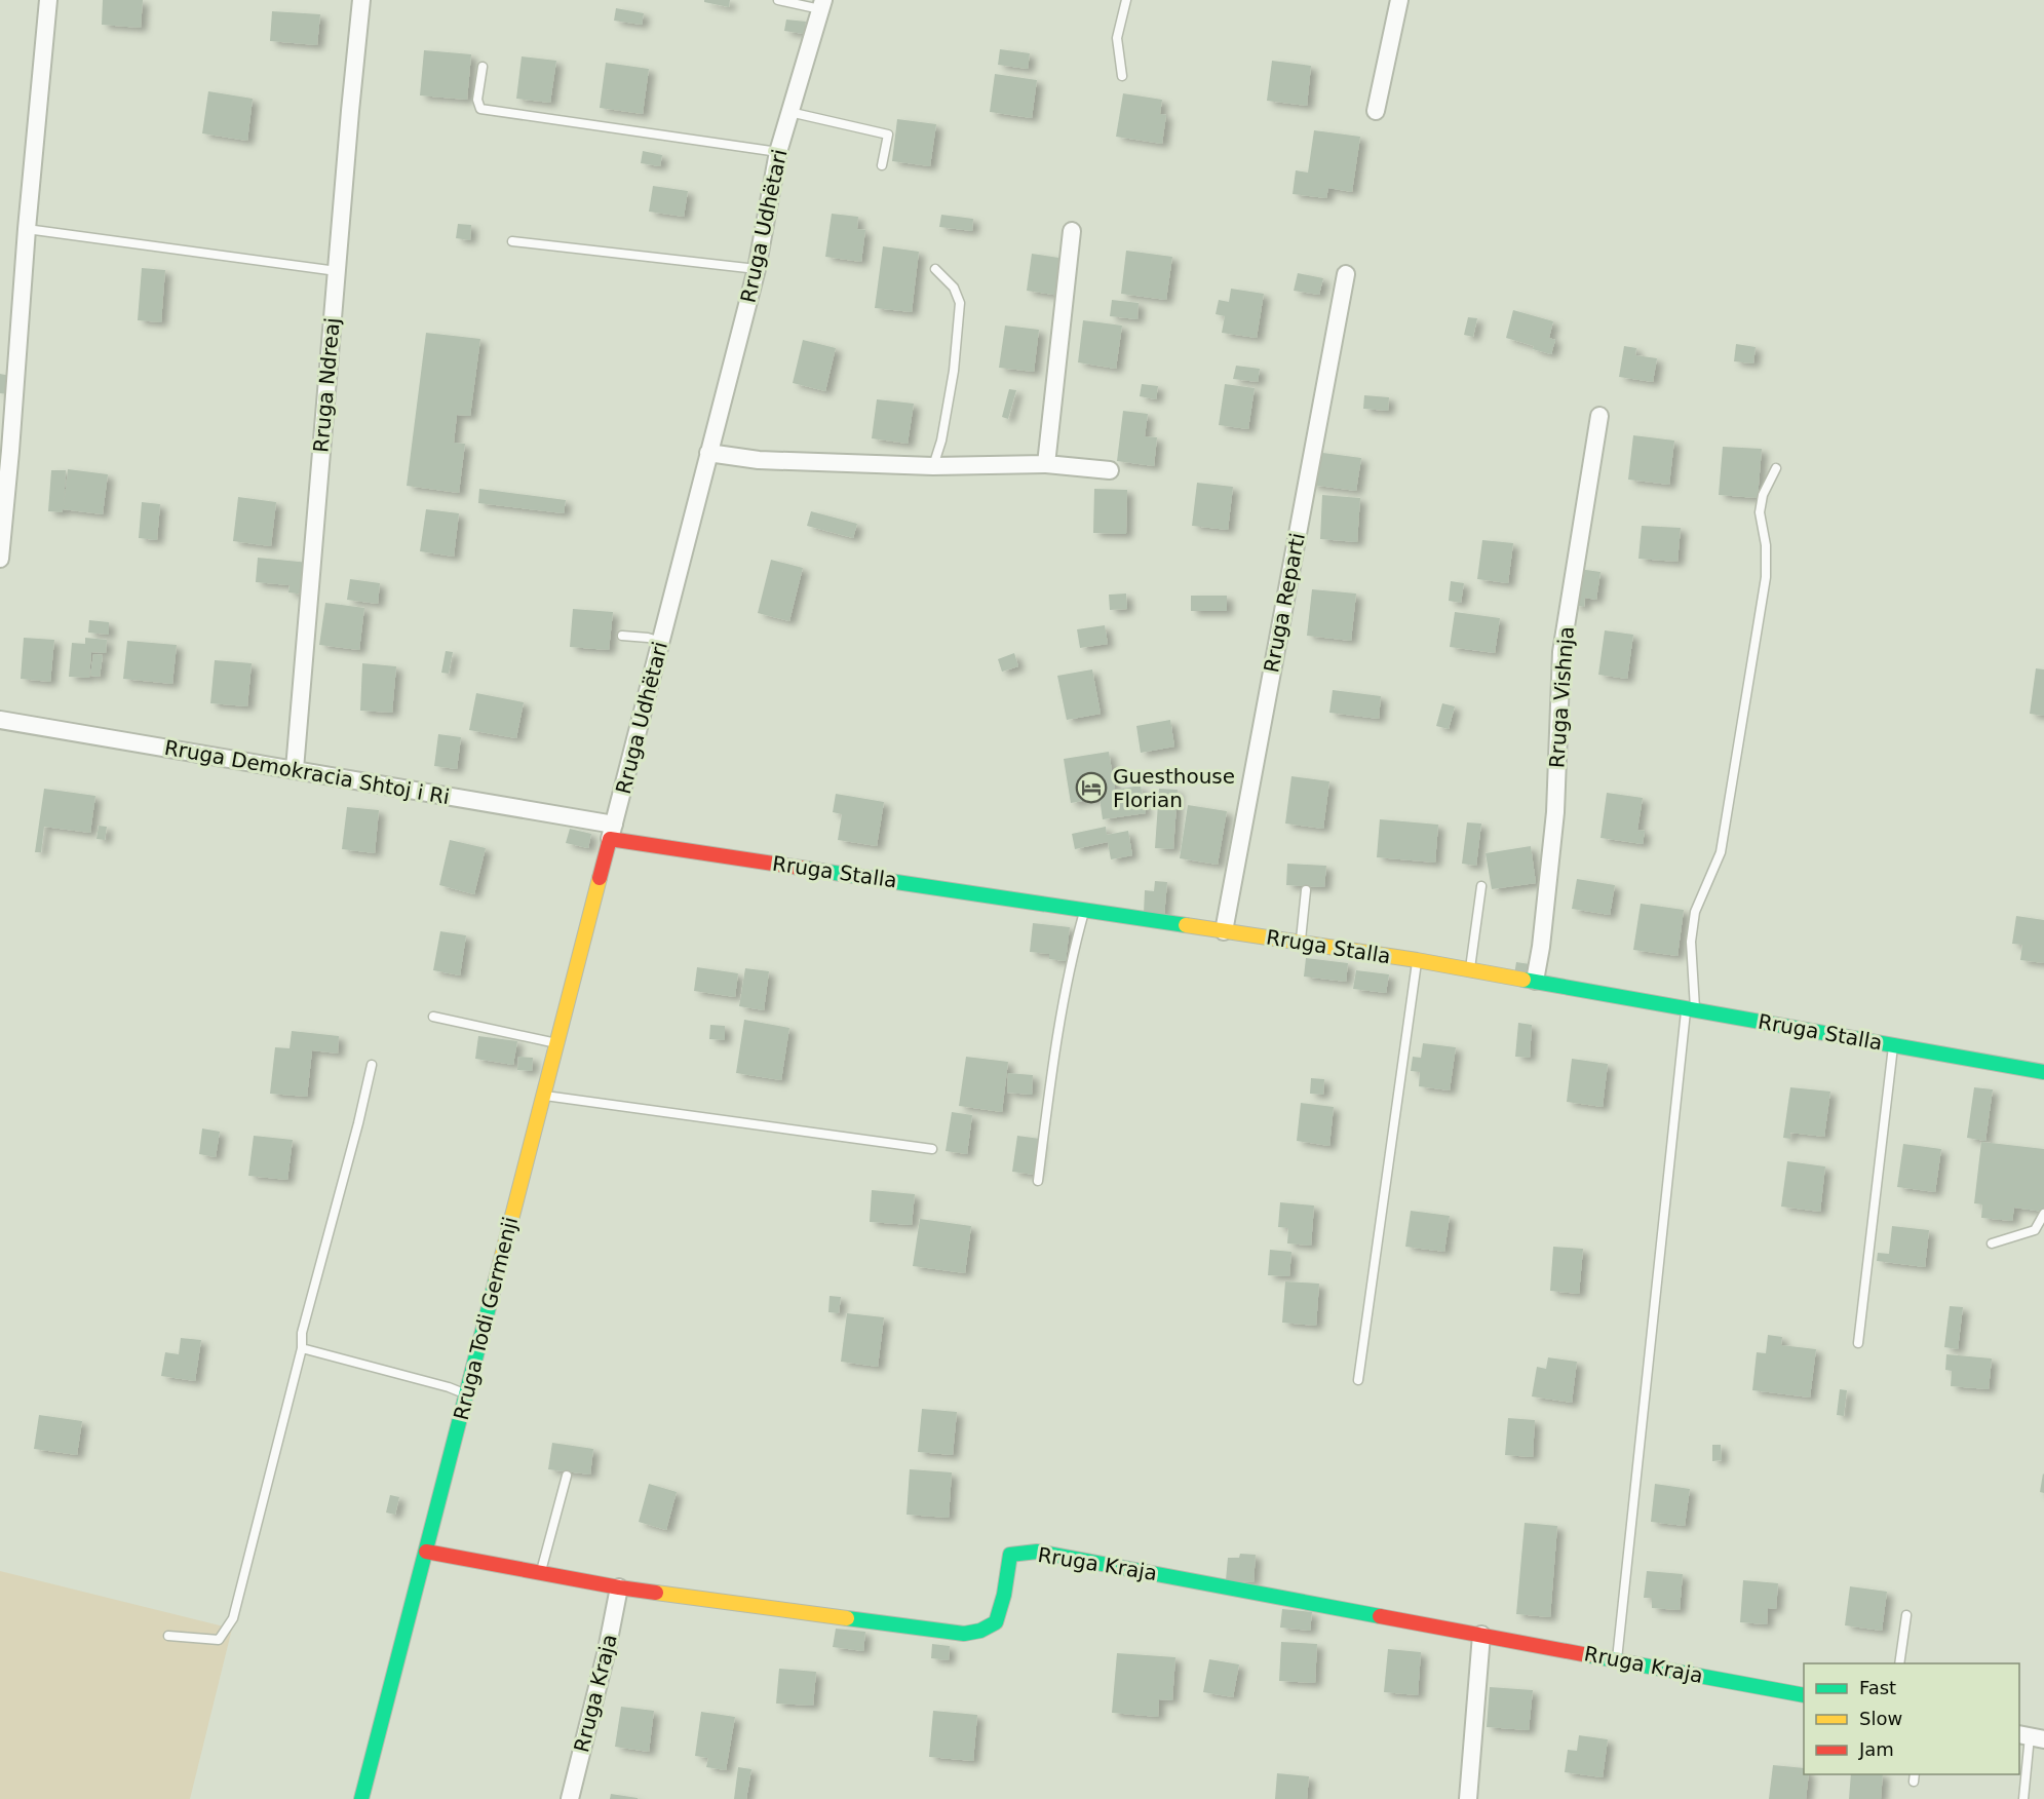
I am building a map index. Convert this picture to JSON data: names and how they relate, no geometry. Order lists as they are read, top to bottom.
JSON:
{
  "streets": {
    "street": [
      "Rruga Udhëtari",
      "Rruga Ndreaj",
      "Rruga Reparti",
      "Rruga Vishnja",
      "Rruga Demokracia Shtoj i Ri",
      "Rruga Stalla",
      "Rruga Todi Germenji",
      "Rruga Kraja"
    ]
  },
  "crossings": [
    ["Rruga Udhëtari", "Rruga Demokracia Shtoj i Ri"],
    ["Rruga Udhëtari", "Rruga Stalla"],
    ["Rruga Udhëtari", "Rruga Todi Germenji"],
    ["Rruga Ndreaj", "Rruga Demokracia Shtoj i Ri"],
    ["Rruga Reparti", "Rruga Stalla"],
    ["Rruga Vishnja", "Rruga Stalla"],
    ["Rruga Demokracia Shtoj i Ri", "Rruga Stalla"],
    ["Rruga Demokracia Shtoj i Ri", "Rruga Todi Germenji"],
    ["Rruga Stalla", "Rruga Todi Germenji"],
    ["Rruga Todi Germenji", "Rruga Kraja"]
  ],
  "places": {
    "hotel": ["Guesthouse Florian"]
  },
  "legend": ["Fast", "Slow", "Jam"]
}
